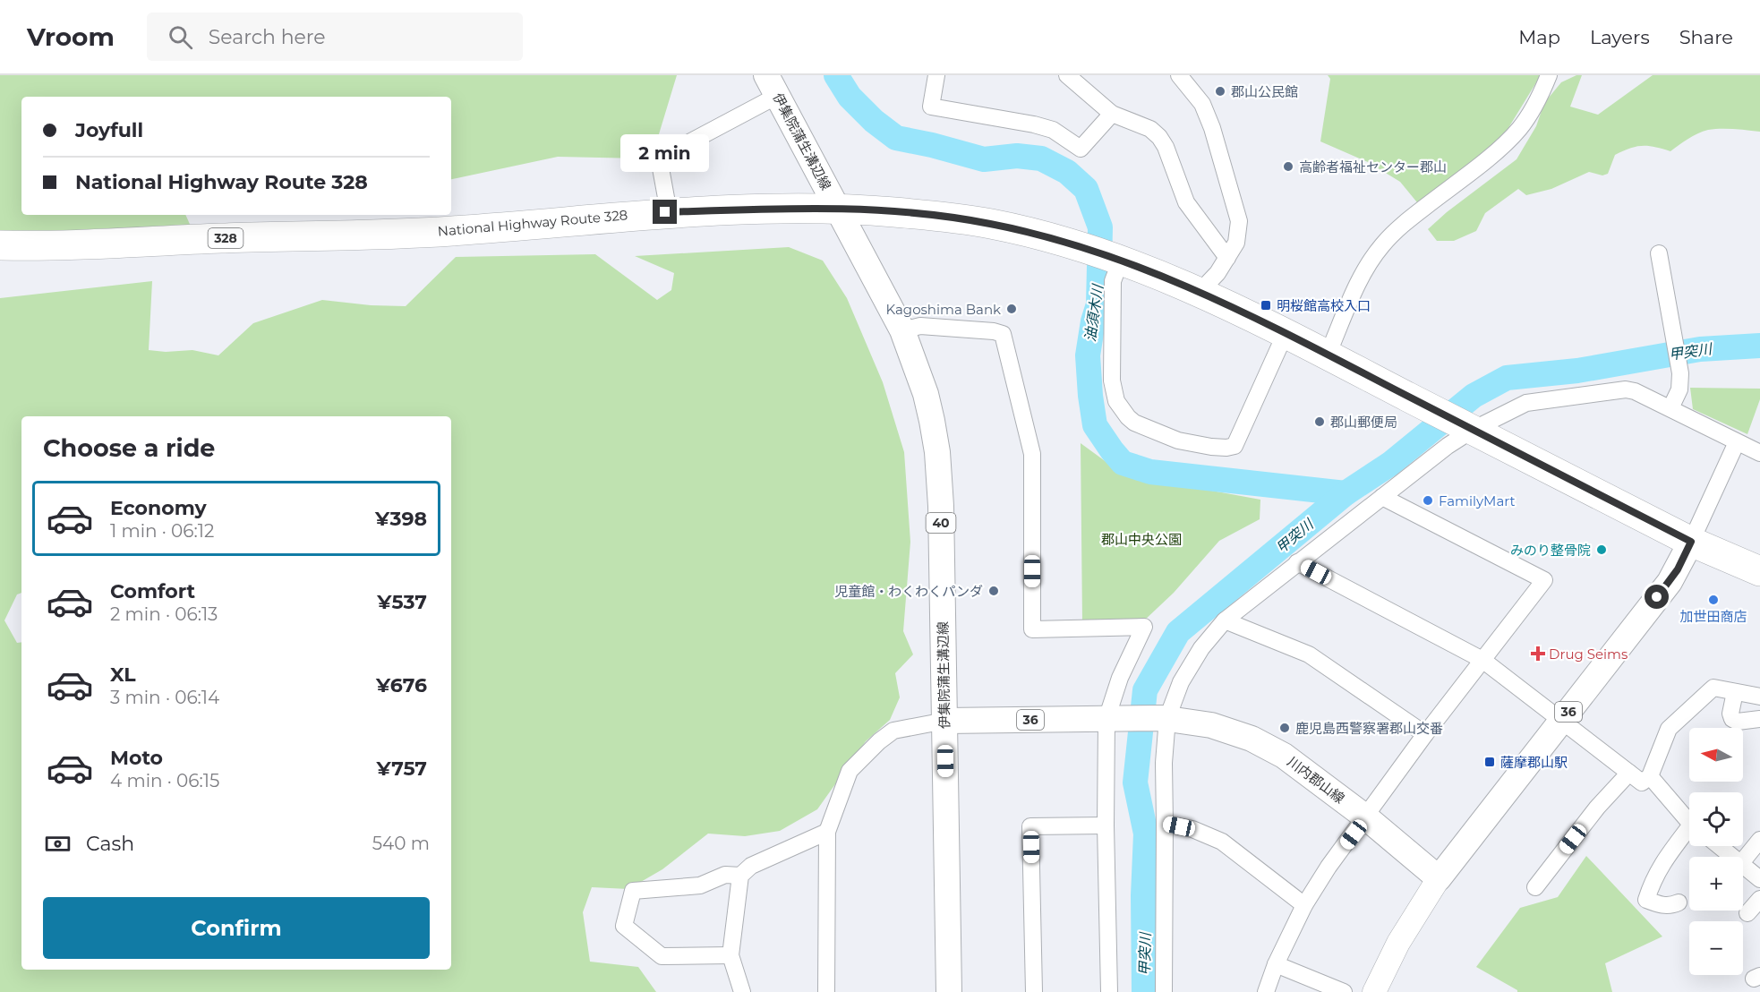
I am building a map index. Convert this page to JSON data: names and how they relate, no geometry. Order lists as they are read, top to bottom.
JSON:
{
  "streets": {
    "highway": ["National Highway Route 328", "328"],
    "main road": [
      "伊集院蒲生溝辺線",
      "40",
      "36",
      "川内郡山線"
    ]
  },
  "crossings": [
    ["伊集院蒲生溝辺線", "National Highway Route 328"],
    ["伊集院蒲生溝辺線", "川内郡山線"],
    ["National Highway Route 328", "36"],
    ["36", "川内郡山線"]
  ],
  "water": ["油須木川", "甲突川"],
  "parks": ["郡山中央公園"],
  "places": {
    "other": [
      "郡山公民館",
      "高齢者福祉センター郡山",
      "Kagoshima Bank",
      "郡山郵便局",
      "FamilyMart",
      "みのり整骨院",
      "児童館・わくわくパンダ",
      "加世田商店",
      "鹿児島西警察署郡山交番"
    ],
    "transit": ["明桜館高校入口", "薩摩郡山駅"],
    "health": ["Drug Seims"]
  },
  "north": "left",
  "page": {
    "header": "Vroom",
    "search": "Search here",
    "nav": ["Map", "Layers", "Share"],
    "banner": ["Joyfull", "National Highway Route 328"],
    "bubble": "2 min",
    "heading": "Choose a ride",
    "list": [
      {
        "name": "Economy",
        "note": "1 min · 06:12",
        "value": "¥398"
      },
      {
        "name": "Comfort",
        "note": "2 min · 06:13",
        "value": "¥537"
      },
      {
        "name": "XL",
        "note": "3 min · 06:14",
        "value": "¥676"
      },
      {
        "name": "Moto",
        "note": "4 min · 06:15",
        "value": "¥757"
      }
    ],
    "map_buttons": ["+", "−"],
    "pay": ["Cash", "540 m"],
    "buttons": "Confirm"
  }
}
